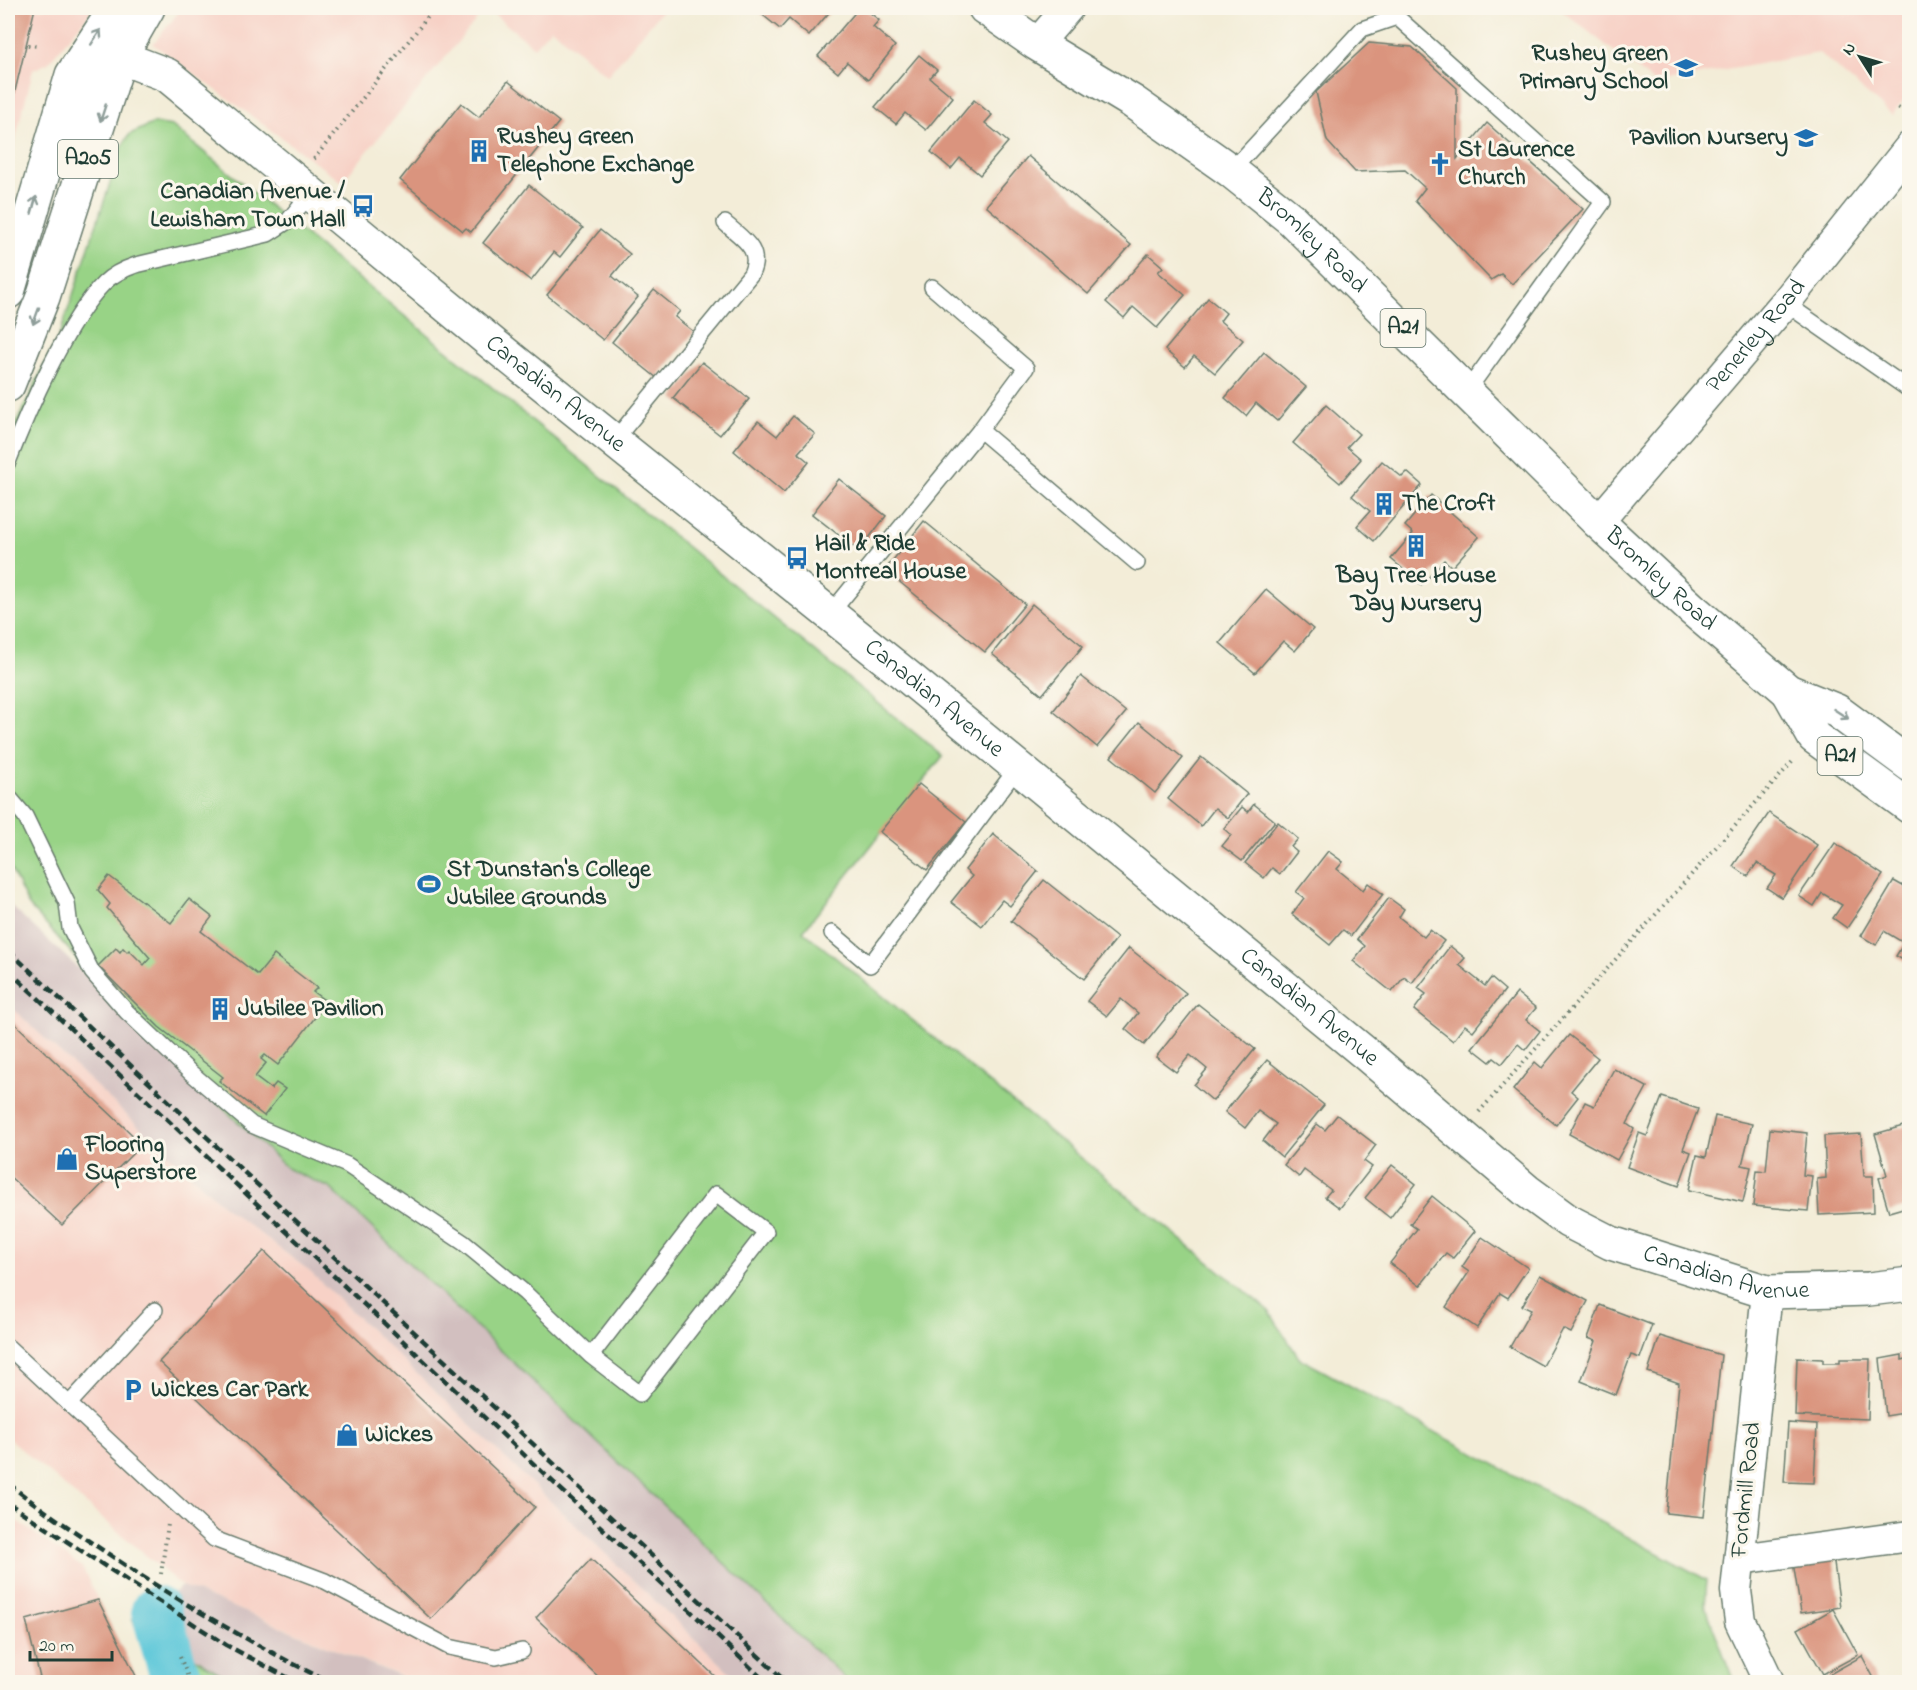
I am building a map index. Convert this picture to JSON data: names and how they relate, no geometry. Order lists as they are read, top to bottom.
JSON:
{
  "streets": {
    "main road": [
      "A205",
      "Bromley Road",
      "A21",
      "Canadian Avenue"
    ],
    "street": ["Penerley Road", "Fordmill Road"]
  },
  "crossings": [
    ["A205", "Canadian Avenue"],
    ["Bromley Road", "Penerley Road"],
    ["Canadian Avenue", "Fordmill Road"]
  ],
  "places": {
    "school or university": ["Rushey Green Primary School", "Pavilion Nursery"],
    "building": [
      "Rushey Green Telephone Exchange",
      "The Croft",
      "Bay Tree House Day Nursery",
      "Jubilee Pavilion"
    ],
    "church": ["St Laurence Church"],
    "bus stop": ["Canadian Avenue / Lewisham Town Hall", "Hail & Ride Montreal House"],
    "sports": ["St Dunstan's College Jubilee Grounds"],
    "shop": ["Flooring Superstore", "Wickes"],
    "parking": ["Wickes Car Park"]
  },
  "scale_bar": "20 m",
  "north": "top left"
}
